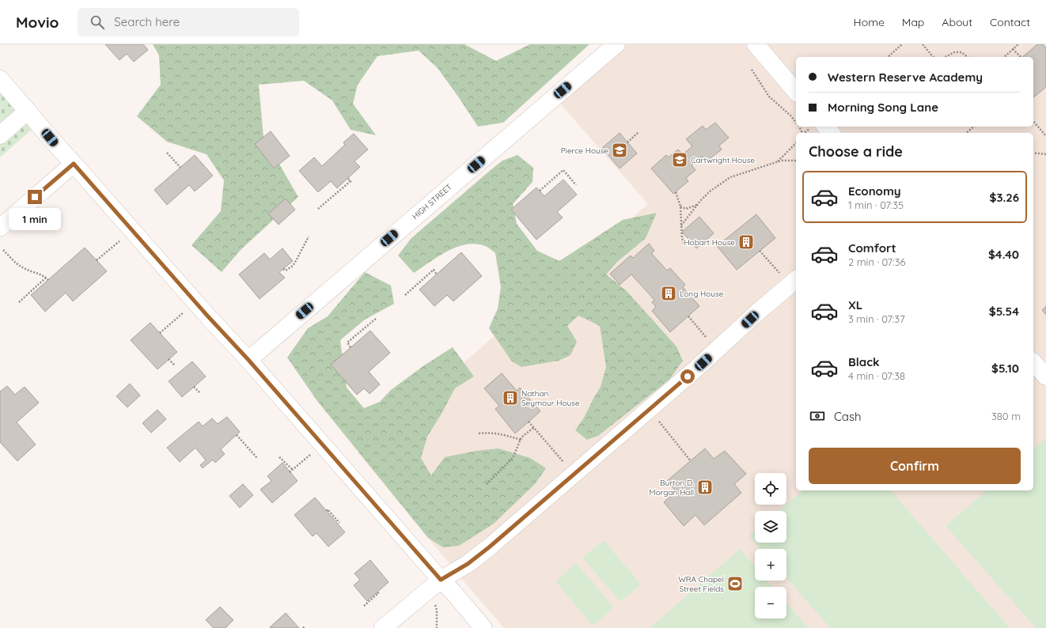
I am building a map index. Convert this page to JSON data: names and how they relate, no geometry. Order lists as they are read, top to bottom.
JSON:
{
  "streets": {
    "street": ["HIGH STREET"]
  },
  "places": {
    "school or university": ["Pierce House", "Cartwright House"],
    "building": [
      "Hobart House",
      "Long House",
      "Nathan Seymour House",
      "Burton D. Morgan Hall"
    ],
    "sports": ["WRA Chapel Street Fields"]
  },
  "page": {
    "header": "Movio",
    "search": "Search here",
    "nav": [
      "Home",
      "Map",
      "About",
      "Contact"
    ],
    "banner": ["Western Reserve Academy", "Morning Song Lane"],
    "heading": "Choose a ride",
    "list": [
      {
        "name": "Economy",
        "note": "1 min · 07:35",
        "value": "$3.26"
      },
      {
        "name": "Comfort",
        "note": "2 min · 07:36",
        "value": "$4.40"
      },
      {
        "name": "XL",
        "note": "3 min · 07:37",
        "value": "$5.54"
      },
      {
        "name": "Black",
        "note": "4 min · 07:38",
        "value": "$5.10"
      }
    ],
    "bubble": "1 min",
    "pay": ["Cash", "380 m"],
    "buttons": "Confirm",
    "map_buttons": ["+", "−"]
  }
}
